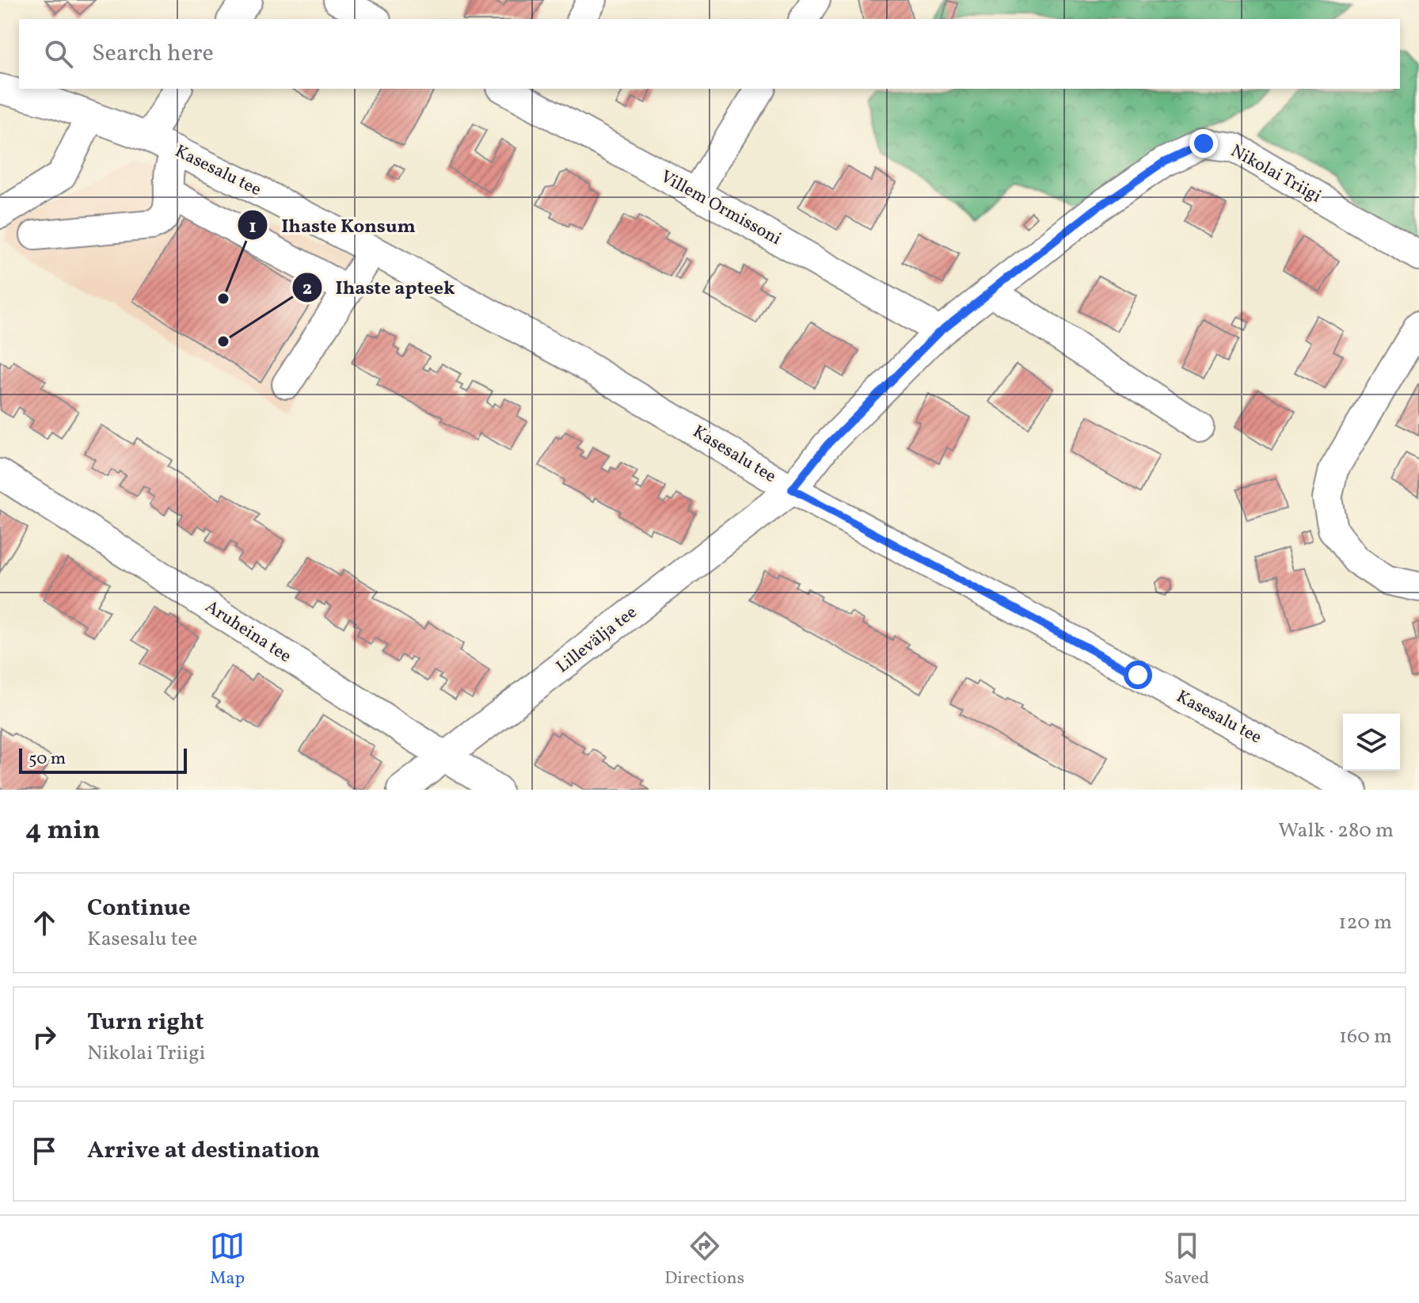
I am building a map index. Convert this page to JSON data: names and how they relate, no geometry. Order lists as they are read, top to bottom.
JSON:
{
  "streets": {
    "street": [
      "Kasesalu tee",
      "Nikolai Triigi",
      "Villem Ormissoni",
      "Aruheina tee",
      "Lillevälja tee"
    ]
  },
  "crossings": [
    ["Kasesalu tee", "Nikolai Triigi"],
    ["Kasesalu tee", "Lillevälja tee"],
    ["Nikolai Triigi", "Villem Ormissoni"],
    ["Nikolai Triigi", "Lillevälja tee"],
    ["Aruheina tee", "Lillevälja tee"]
  ],
  "places": ["Ihaste Konsum", "Ihaste apteek"],
  "scale_bar": "50 m",
  "page": {
    "search": "Search here",
    "scale": "50 m",
    "heading": ["4 min", "Walk · 280 m"],
    "list": [
      ["Continue", "Kasesalu tee", "120 m"],
      ["Turn right", "Nikolai Triigi", "160 m"],
      "Arrive at destination"
    ],
    "nav": ["Map", "Directions", "Saved"]
  }
}
